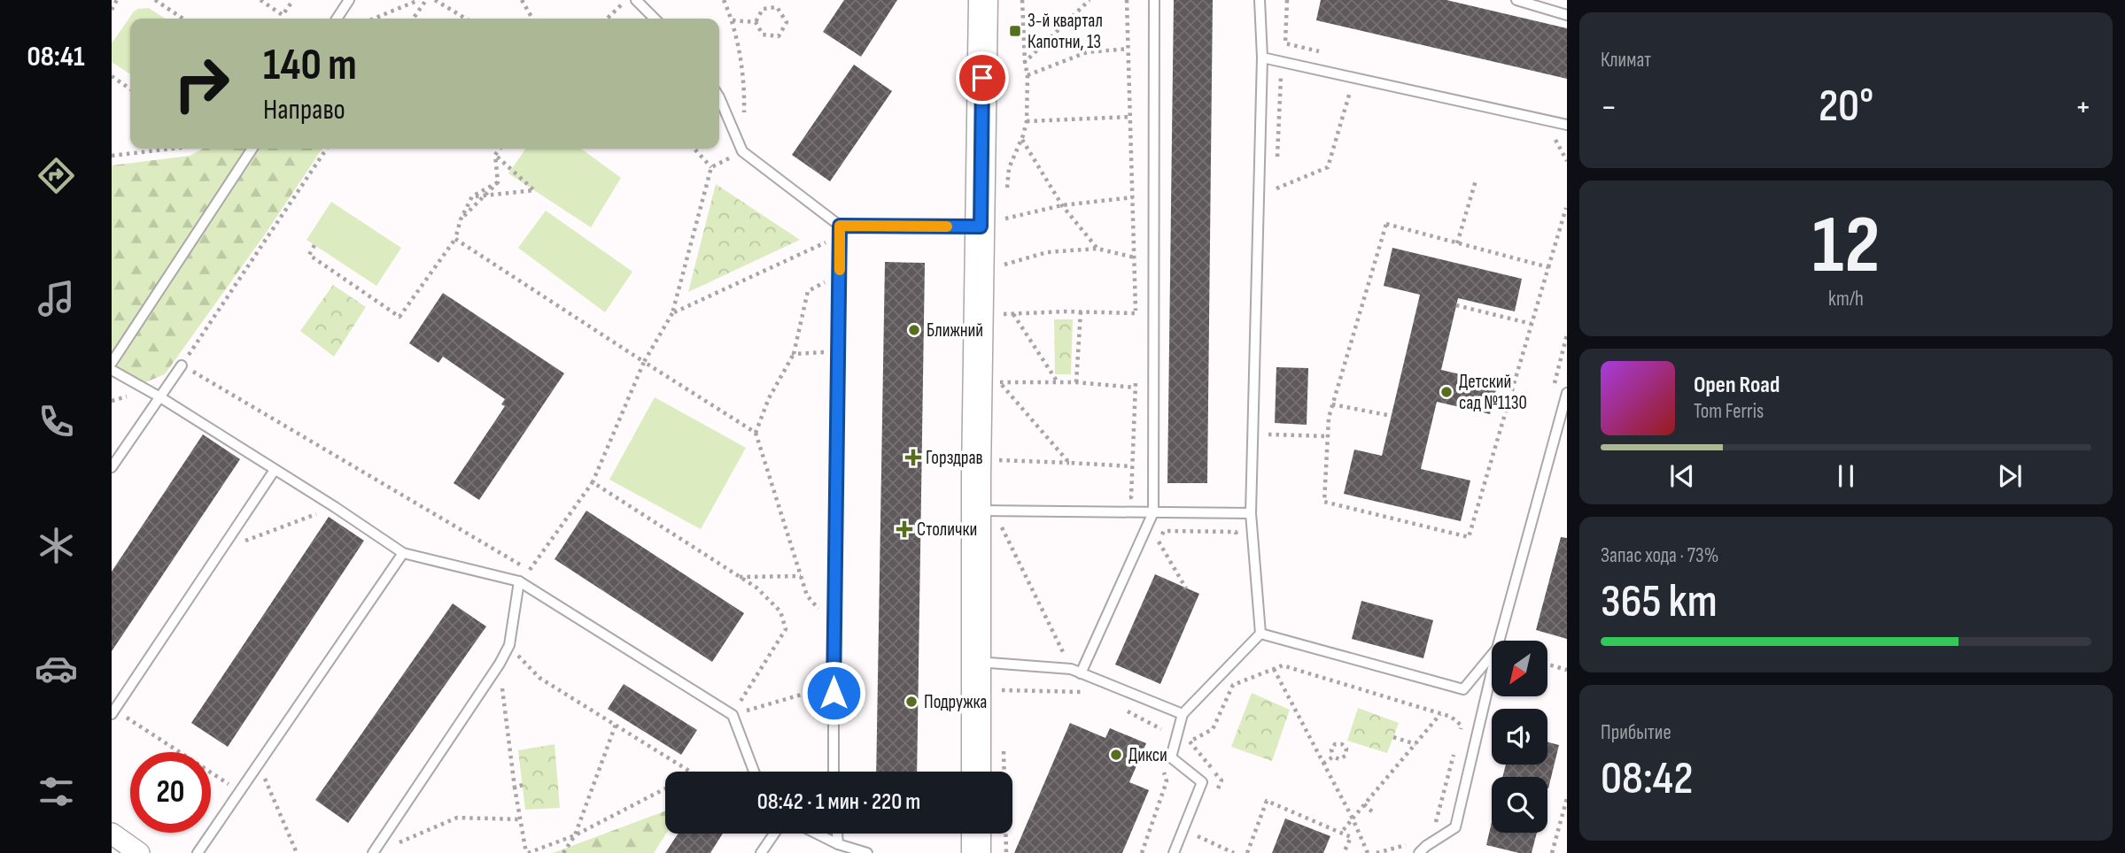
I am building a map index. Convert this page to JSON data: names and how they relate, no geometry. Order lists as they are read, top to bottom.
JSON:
{
  "places": {
    "transit": ["3-й квартал Капотни, 13"],
    "other": [
      "Ближний",
      "Детский сад №1130",
      "Подружка",
      "Дикси"
    ],
    "health": ["Горздрав", "Столички"]
  },
  "north": "bottom left",
  "page": {
    "tabs": "08:41",
    "tile": [
      "Климат",
      ["12", "km/h"],
      ["Запас хода · 73%", "365 km"],
      ["Прибытие", "08:42"]
    ],
    "turn": ["140 m", "Направо"],
    "heat": ["−", "20°", "+"],
    "song": ["Open Road", "Tom Ferris"],
    "limit": "20",
    "trip": "08:42 · 1 мин · 220 m"
  }
}
